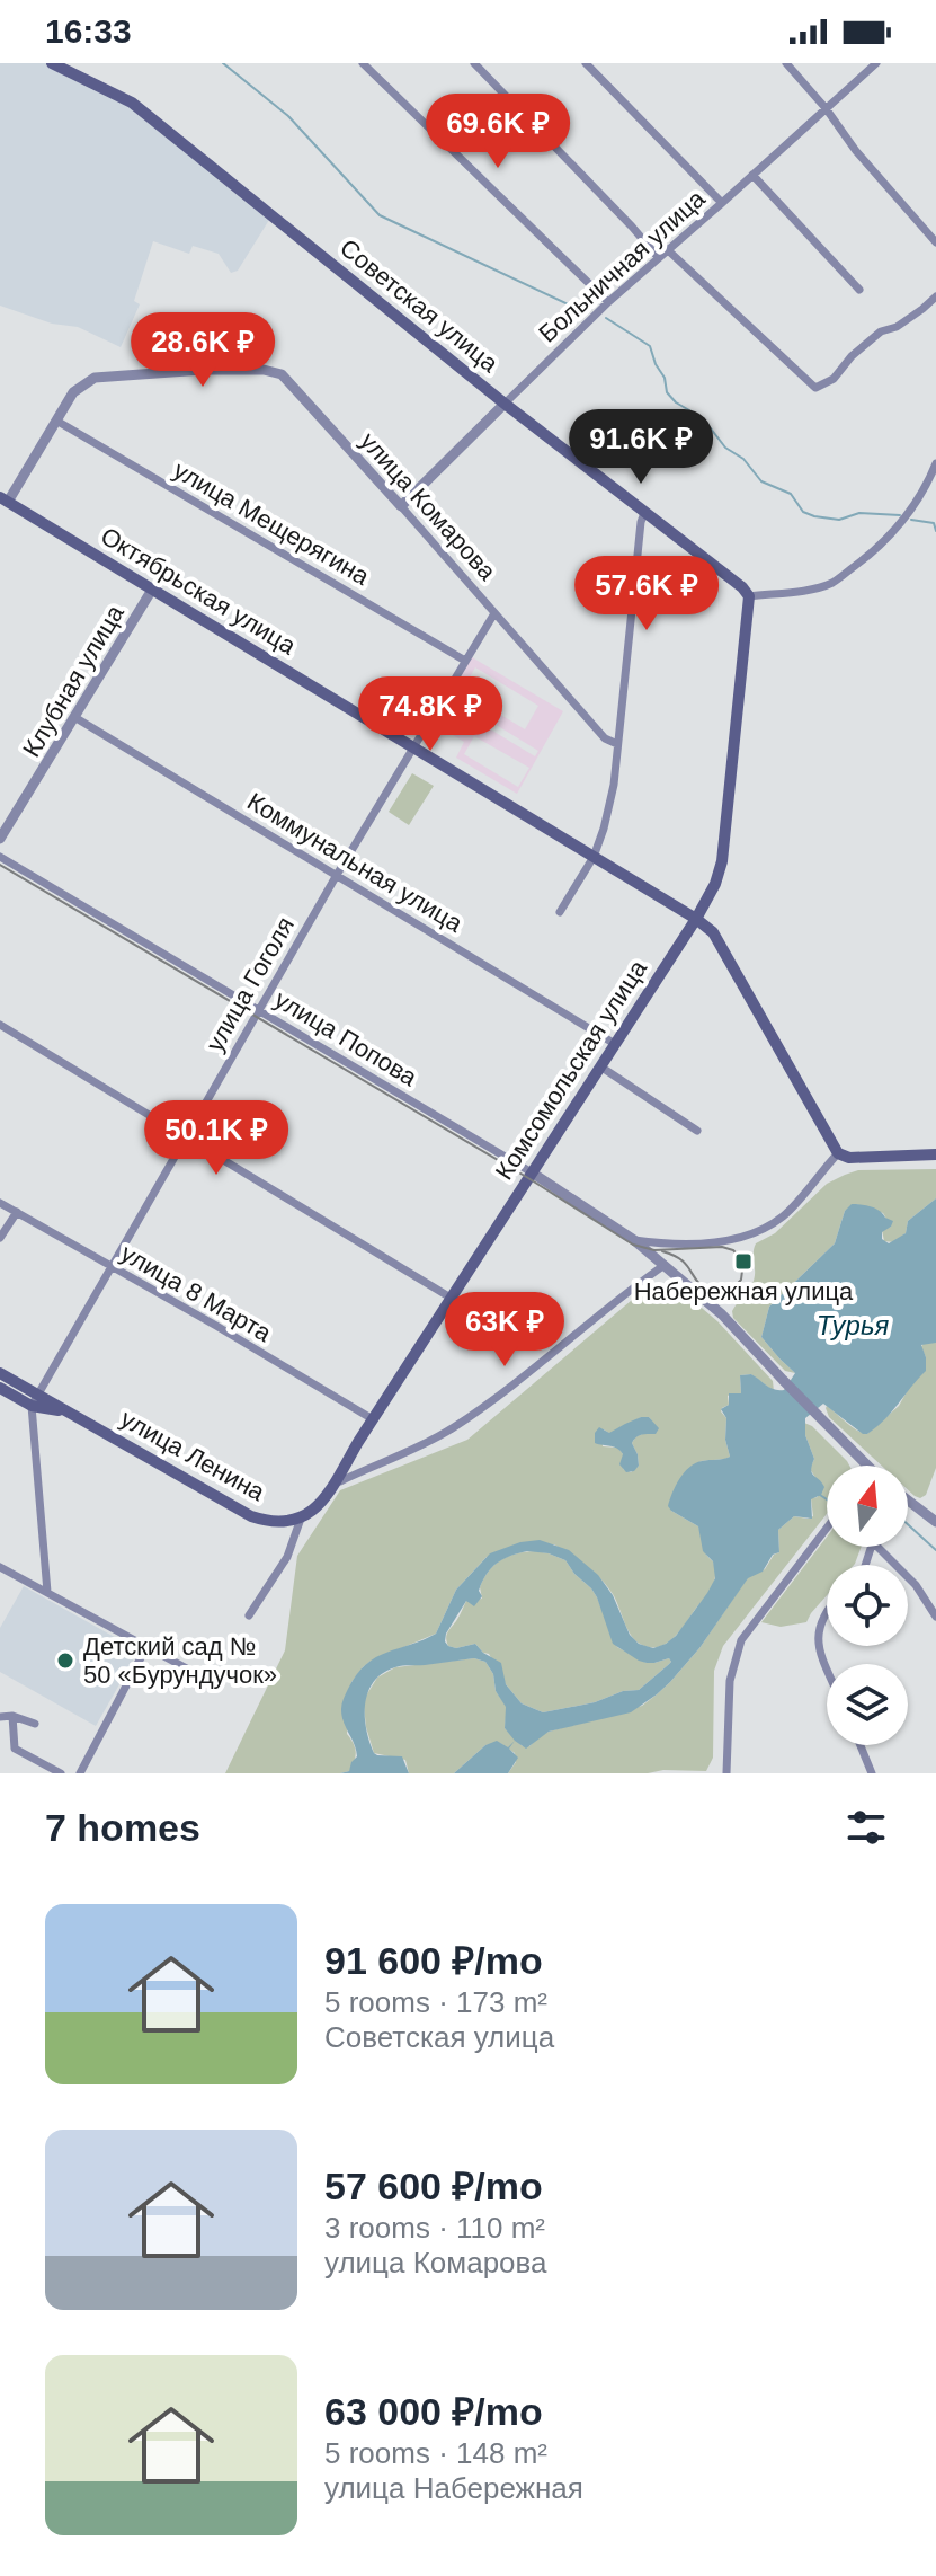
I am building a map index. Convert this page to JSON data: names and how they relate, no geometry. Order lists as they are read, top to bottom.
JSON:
{
  "streets": {
    "main road": [
      "Советская улица",
      "Октябрьская улица",
      "Комсомольская улица",
      "улица Ленина"
    ],
    "street": [
      "Больничная улица",
      "улица Комарова",
      "улица Мещерягина",
      "Клубная улица",
      "Коммунальная улица",
      "улица Гоголя",
      "улица Попова",
      "улица 8 Марта"
    ]
  },
  "crossings": [
    ["Больничная улица", "Советская улица"],
    ["Больничная улица", "улица Комарова"],
    ["Советская улица", "Комсомольская улица"],
    ["улица Комарова", "улица Мещерягина"],
    ["улица Комарова", "Октябрьская улица"],
    ["улица Комарова", "улица Гоголя"],
    ["улица Мещерягина", "улица Гоголя"],
    ["Октябрьская улица", "Клубная улица"],
    ["Октябрьская улица", "улица Гоголя"],
    ["Октябрьская улица", "Комсомольская улица"],
    ["Клубная улица", "Коммунальная улица"],
    ["Коммунальная улица", "улица Гоголя"],
    ["Коммунальная улица", "Комсомольская улица"],
    ["улица Гоголя", "улица Попова"],
    ["улица Гоголя", "улица 8 Марта"],
    ["улица Гоголя", "улица Ленина"],
    ["улица Попова", "Комсомольская улица"],
    ["Комсомольская улица", "улица 8 Марта"],
    ["Комсомольская улица", "улица Ленина"]
  ],
  "water": ["Турья"],
  "places": {
    "transit": ["Набережная улица"],
    "other": ["Детский сад № 50 «Бурундучок»"]
  },
  "north": "top",
  "page": {
    "status": "16:33",
    "price": [
      "69.6K ₽",
      "28.6K ₽",
      "91.6K ₽",
      "57.6K ₽",
      "74.8K ₽",
      "50.1K ₽",
      "63K ₽"
    ],
    "heading": "7 homes",
    "list": [
      {
        "name": "91 600 ₽/mo",
        "note": "5 rooms · 173 m² · Советская улица"
      },
      {
        "name": "57 600 ₽/mo",
        "note": "3 rooms · 110 m² · улица Комарова"
      },
      {
        "name": "63 000 ₽/mo",
        "note": "5 rooms · 148 m² · улица Набережная"
      }
    ]
  }
}
